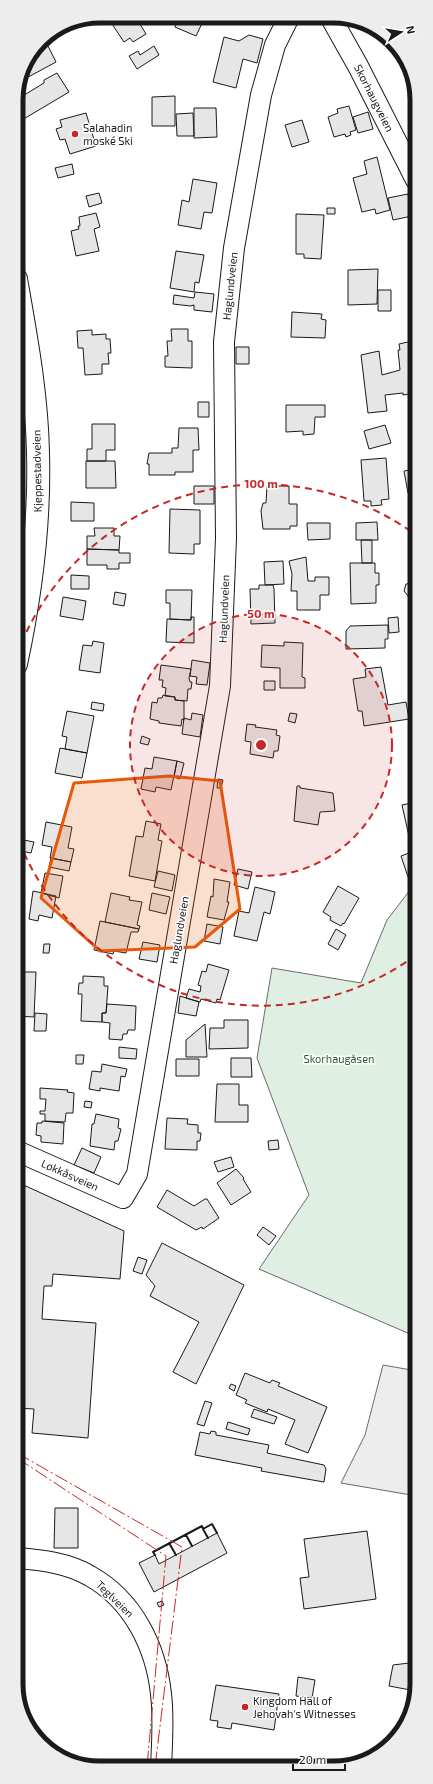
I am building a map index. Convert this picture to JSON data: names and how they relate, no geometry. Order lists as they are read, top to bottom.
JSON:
{
  "streets": {
    "main road": ["Kjeppestadveien"],
    "street": [
      "Skorhaugveien",
      "Haglundveien",
      "Løkkåsveien",
      "Teglveien"
    ]
  },
  "crossings": [
    ["Haglundveien", "Løkkåsveien"]
  ],
  "parks": ["Skorhaugåsen"],
  "places": ["Salahadin moské Ski", "Kingdom Hall of Jehovah's Witnesses"],
  "scale_bar": "20 m",
  "north": "right",
  "rings": ["100 m", "50 m"]
}
